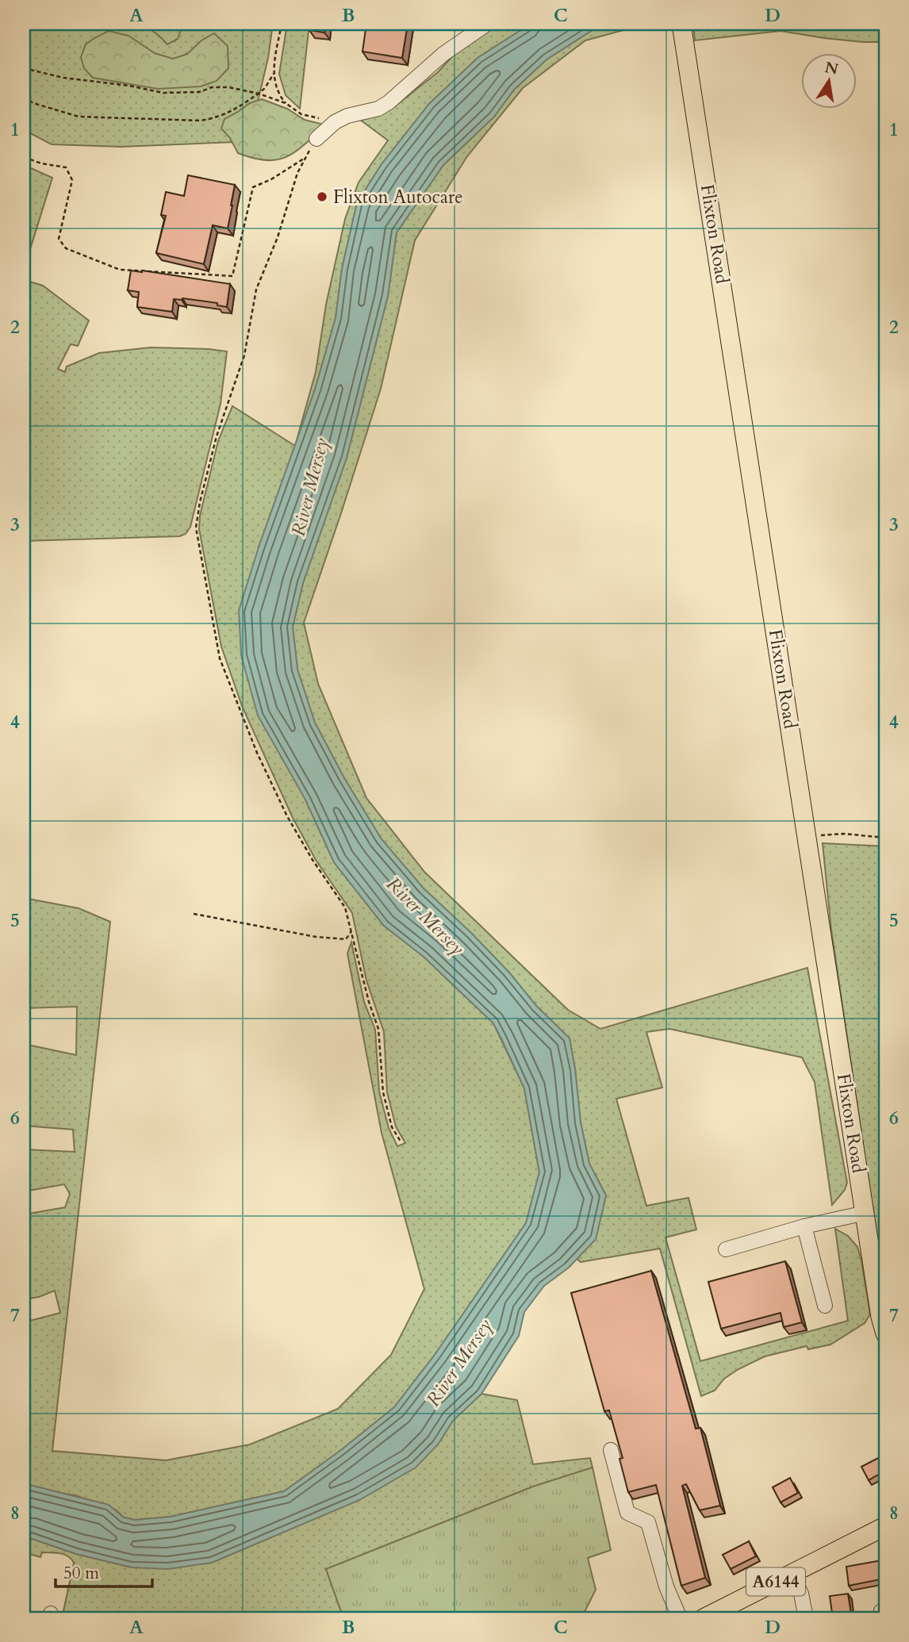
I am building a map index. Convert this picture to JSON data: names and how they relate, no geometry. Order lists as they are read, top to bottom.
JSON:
{
  "streets": {
    "main road": ["Flixton Road", "A6144"]
  },
  "water": ["River Mersey"],
  "places": ["Flixton Autocare"],
  "scale_bar": "50 m",
  "north": "top",
  "grid": {
    "columns": [
      "A",
      "B",
      "C",
      "D"
    ],
    "rows": [
      "1",
      "2",
      "3",
      "4",
      "5",
      "6",
      "7",
      "8"
    ]
  }
}
